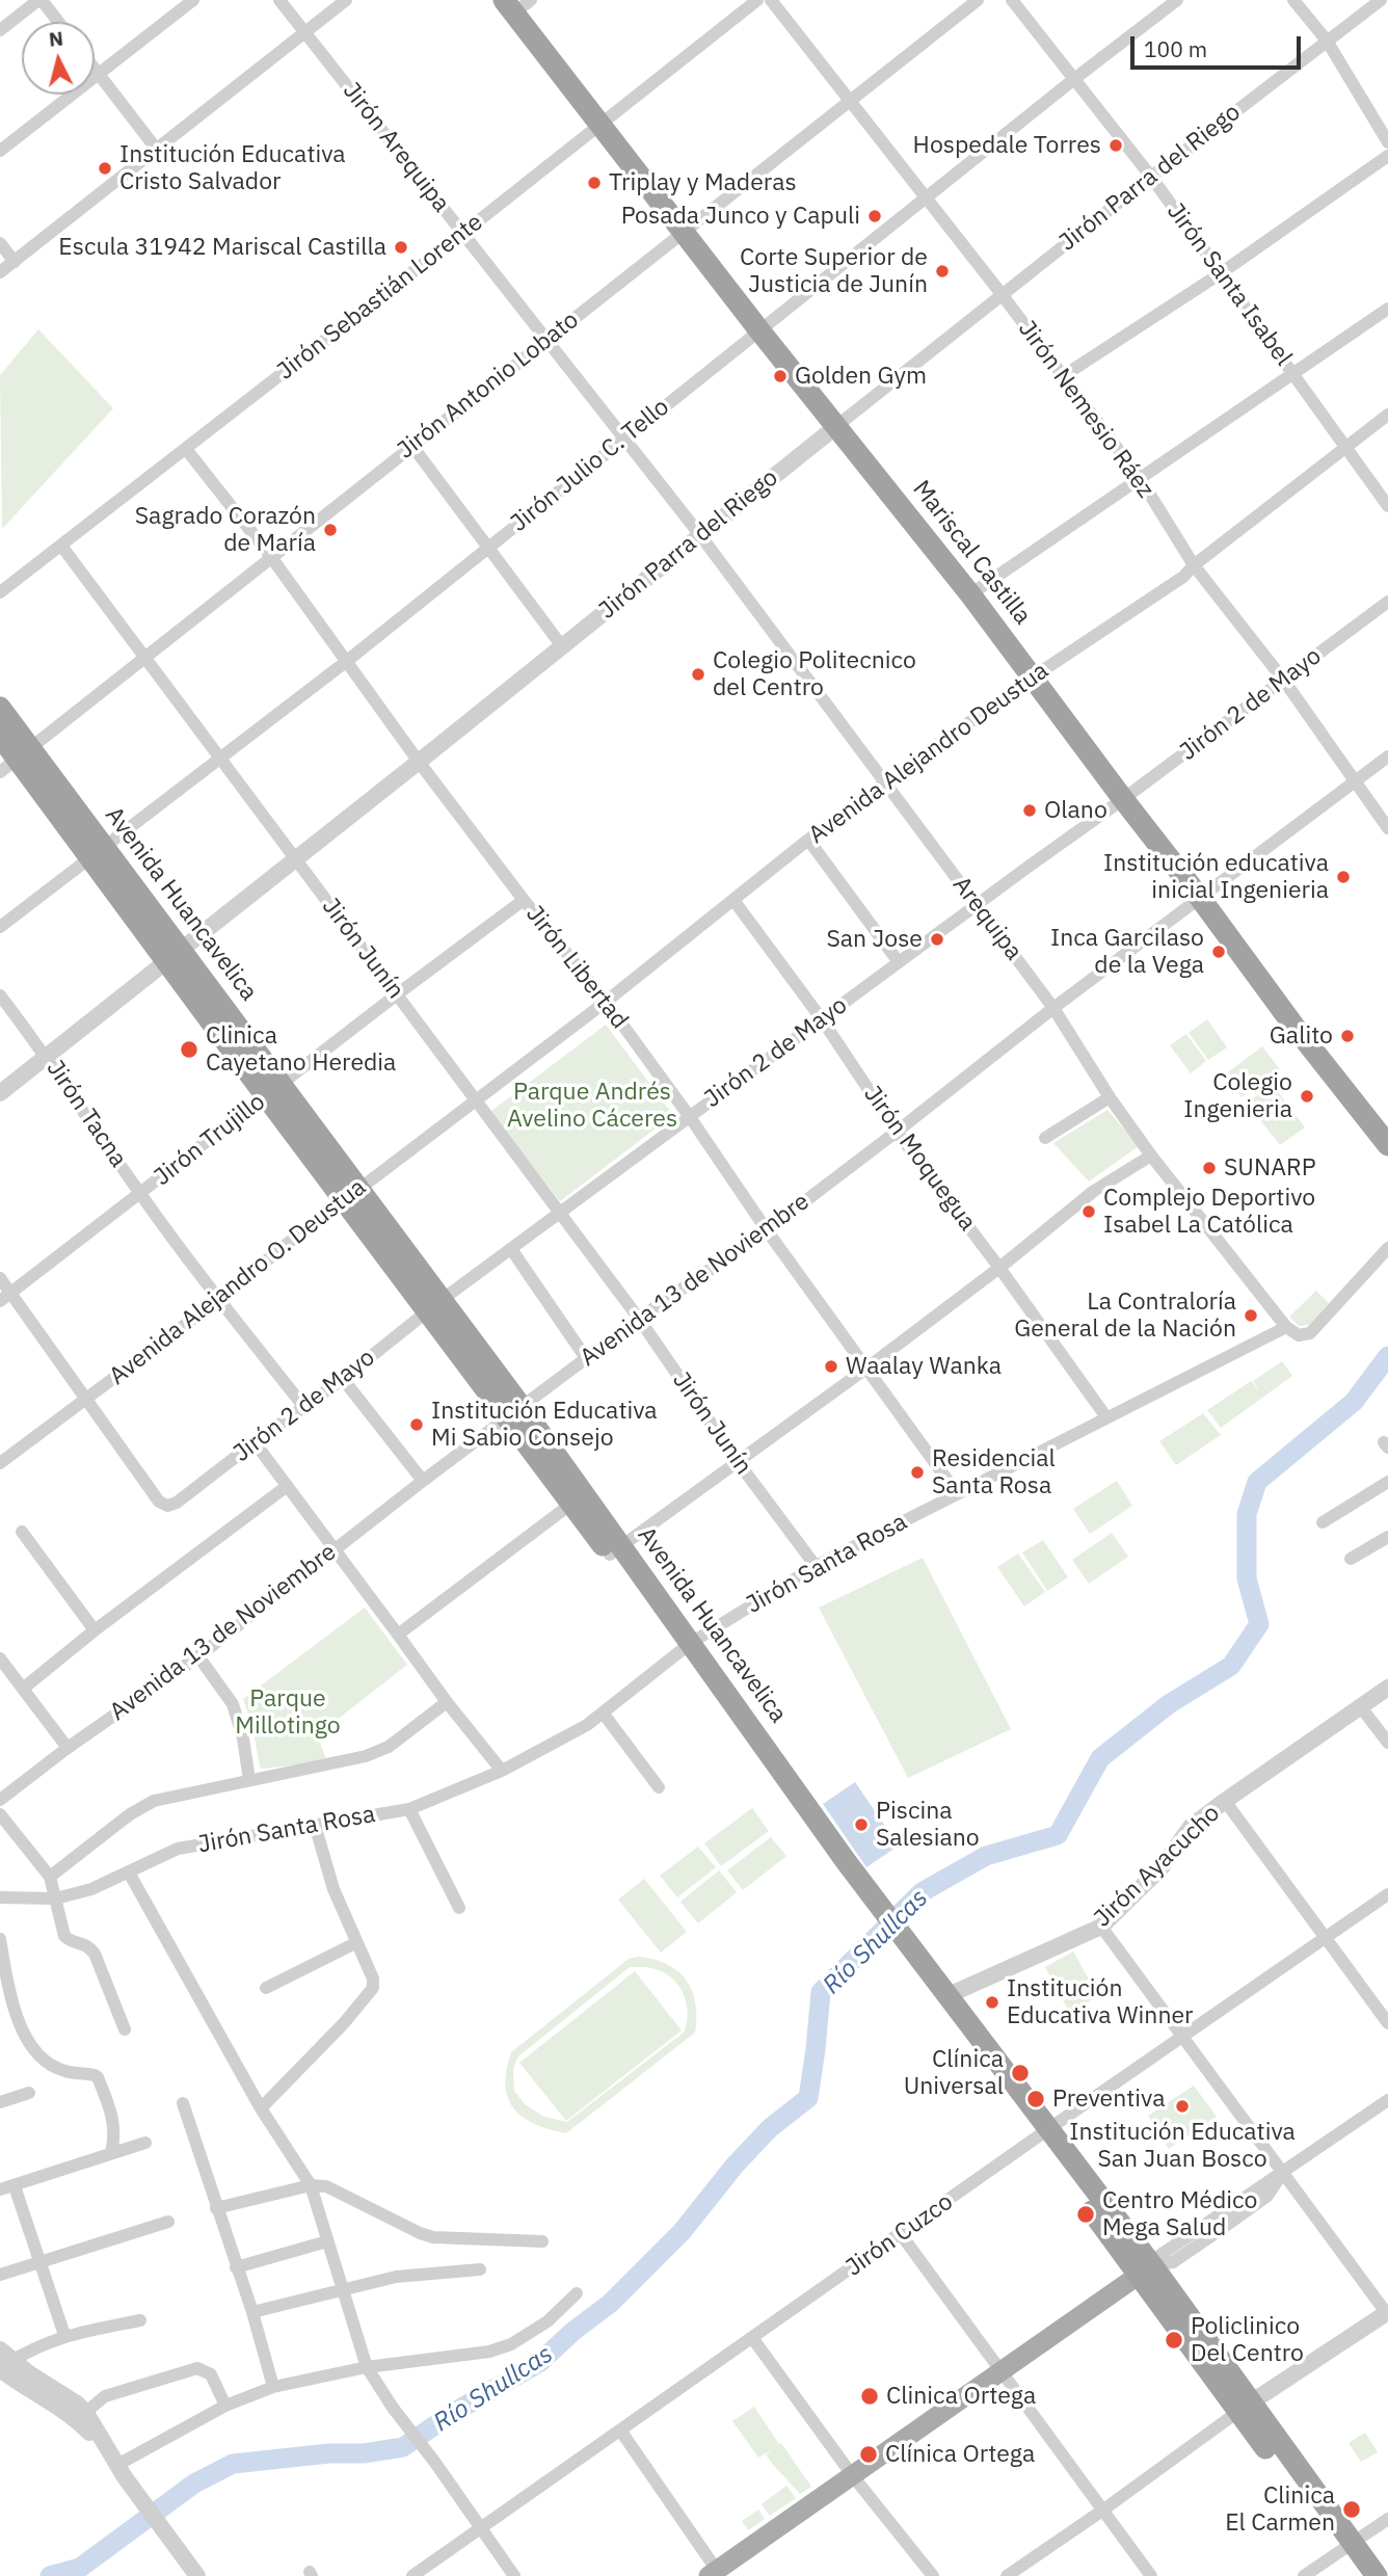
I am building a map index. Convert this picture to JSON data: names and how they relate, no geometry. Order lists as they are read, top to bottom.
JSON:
{
  "streets": {
    "highway": ["Mariscal Castilla", "Avenida Huancavelica"],
    "street": [
      "Jirón Arequipa",
      "Jirón Parra del Riego",
      "Jirón Santa Isabel",
      "Jirón Sebastián Lorente",
      "Jirón Antonio Lobato",
      "Jirón Nemesio Ráez",
      "Jirón Julio C. Tello",
      "Jirón 2 de Mayo",
      "Avenida Alejandro Deustua",
      "Arequipa",
      "Jirón Junín",
      "Jirón Libertad",
      "Jirón Tacna",
      "Jirón Trujillo",
      "Jirón Moquegua",
      "Avenida 13 de Noviembre",
      "Avenida Alejandro O. Deustua",
      "Jirón Santa Rosa",
      "Jirón Ayacucho",
      "Jirón Cuzco"
    ]
  },
  "crossings": [
    ["Jirón Arequipa", "Jirón Parra del Riego"],
    ["Jirón Arequipa", "Jirón Sebastián Lorente"],
    ["Jirón Arequipa", "Jirón Antonio Lobato"],
    ["Jirón Arequipa", "Jirón Julio C. Tello"],
    ["Jirón Arequipa", "Arequipa"],
    ["Jirón Parra del Riego", "Jirón Santa Isabel"],
    ["Jirón Parra del Riego", "Jirón Nemesio Ráez"],
    ["Jirón Parra del Riego", "Mariscal Castilla"],
    ["Jirón Parra del Riego", "Avenida Huancavelica"],
    ["Jirón Parra del Riego", "Arequipa"],
    ["Jirón Parra del Riego", "Jirón Junín"],
    ["Jirón Parra del Riego", "Jirón Libertad"],
    ["Jirón Parra del Riego", "Jirón Tacna"],
    ["Jirón Santa Isabel", "Jirón Julio C. Tello"],
    ["Jirón Santa Isabel", "Avenida Alejandro Deustua"],
    ["Jirón Sebastián Lorente", "Mariscal Castilla"],
    ["Jirón Sebastián Lorente", "Jirón Junín"],
    ["Jirón Sebastián Lorente", "Jirón Libertad"],
    ["Jirón Antonio Lobato", "Jirón Nemesio Ráez"],
    ["Jirón Antonio Lobato", "Mariscal Castilla"],
    ["Jirón Antonio Lobato", "Avenida Huancavelica"],
    ["Jirón Antonio Lobato", "Jirón Junín"],
    ["Jirón Antonio Lobato", "Jirón Libertad"],
    ["Jirón Nemesio Ráez", "Jirón Julio C. Tello"],
    ["Jirón Nemesio Ráez", "Jirón 2 de Mayo"],
    ["Jirón Nemesio Ráez", "Avenida Alejandro Deustua"],
    ["Jirón Nemesio Ráez", "Avenida 13 de Noviembre"],
    ["Jirón Julio C. Tello", "Mariscal Castilla"],
    ["Jirón Julio C. Tello", "Avenida Huancavelica"],
    ["Jirón Julio C. Tello", "Jirón Junín"],
    ["Jirón Julio C. Tello", "Jirón Libertad"],
    ["Mariscal Castilla", "Jirón 2 de Mayo"],
    ["Mariscal Castilla", "Avenida Alejandro Deustua"],
    ["Mariscal Castilla", "Avenida 13 de Noviembre"],
    ["Jirón 2 de Mayo", "Avenida Huancavelica"],
    ["Jirón 2 de Mayo", "Arequipa"],
    ["Jirón 2 de Mayo", "Jirón Junín"],
    ["Jirón 2 de Mayo", "Jirón Libertad"],
    ["Jirón 2 de Mayo", "Jirón Tacna"],
    ["Jirón 2 de Mayo", "Jirón Moquegua"],
    ["Jirón 2 de Mayo", "Avenida Alejandro O. Deustua"],
    ["Avenida Alejandro Deustua", "Arequipa"],
    ["Avenida Alejandro Deustua", "Jirón Junín"],
    ["Avenida Alejandro Deustua", "Jirón Libertad"],
    ["Avenida Alejandro Deustua", "Jirón Moquegua"],
    ["Avenida Alejandro Deustua", "Avenida Alejandro O. Deustua"],
    ["Avenida Huancavelica", "Jirón Trujillo"],
    ["Avenida Huancavelica", "Avenida 13 de Noviembre"],
    ["Avenida Huancavelica", "Avenida Alejandro O. Deustua"],
    ["Avenida Huancavelica", "Jirón Santa Rosa"],
    ["Avenida Huancavelica", "Jirón Ayacucho"],
    ["Avenida Huancavelica", "Jirón Cuzco"],
    ["Arequipa", "Avenida 13 de Noviembre"],
    ["Arequipa", "Jirón Santa Rosa"],
    ["Jirón Junín", "Jirón Trujillo"],
    ["Jirón Junín", "Avenida 13 de Noviembre"],
    ["Jirón Junín", "Avenida Alejandro O. Deustua"],
    ["Jirón Junín", "Jirón Santa Rosa"],
    ["Jirón Libertad", "Jirón Trujillo"],
    ["Jirón Libertad", "Avenida 13 de Noviembre"],
    ["Jirón Libertad", "Jirón Santa Rosa"],
    ["Jirón Tacna", "Jirón Trujillo"],
    ["Jirón Tacna", "Avenida Alejandro O. Deustua"],
    ["Jirón Moquegua", "Avenida 13 de Noviembre"],
    ["Jirón Moquegua", "Jirón Santa Rosa"]
  ],
  "water": ["Río Shullcas"],
  "parks": ["Parque Andrés Avelino Cáceres", "Parque Millotingo"],
  "places": [
    "Hospedale Torres",
    "Institución Educativa Cristo Salvador",
    "Triplay y Maderas",
    "Posada Junco y Capuli",
    "Escula 31942 Mariscal Castilla",
    "Corte Superior de Justicia de Junín",
    "Golden Gym",
    "Sagrado Corazón de María",
    "Colegio Politecnico del Centro",
    "Olano",
    "Institución educativa inicial Ingenieria",
    "San Jose",
    "Inca Garcilaso de la Vega",
    "Galito",
    "Clinica Cayetano Heredia",
    "Colegio Ingenieria",
    "SUNARP",
    "Complejo Deportivo Isabel La Católica",
    "La Contraloría General de la Nación",
    "Waalay Wanka",
    "Institución Educativa Mi Sabio Consejo",
    "Residencial Santa Rosa",
    "Piscina Salesiano",
    "Institución Educativa Winner",
    "Clínica Universal",
    "Preventiva",
    "Institución Educativa San Juan Bosco",
    "Centro Médico Mega Salud",
    "Policlinico Del Centro",
    "Clinica Ortega",
    "Clínica Ortega",
    "Clinica El Carmen"
  ],
  "scale_bar": "100 m",
  "north": "top"
}
